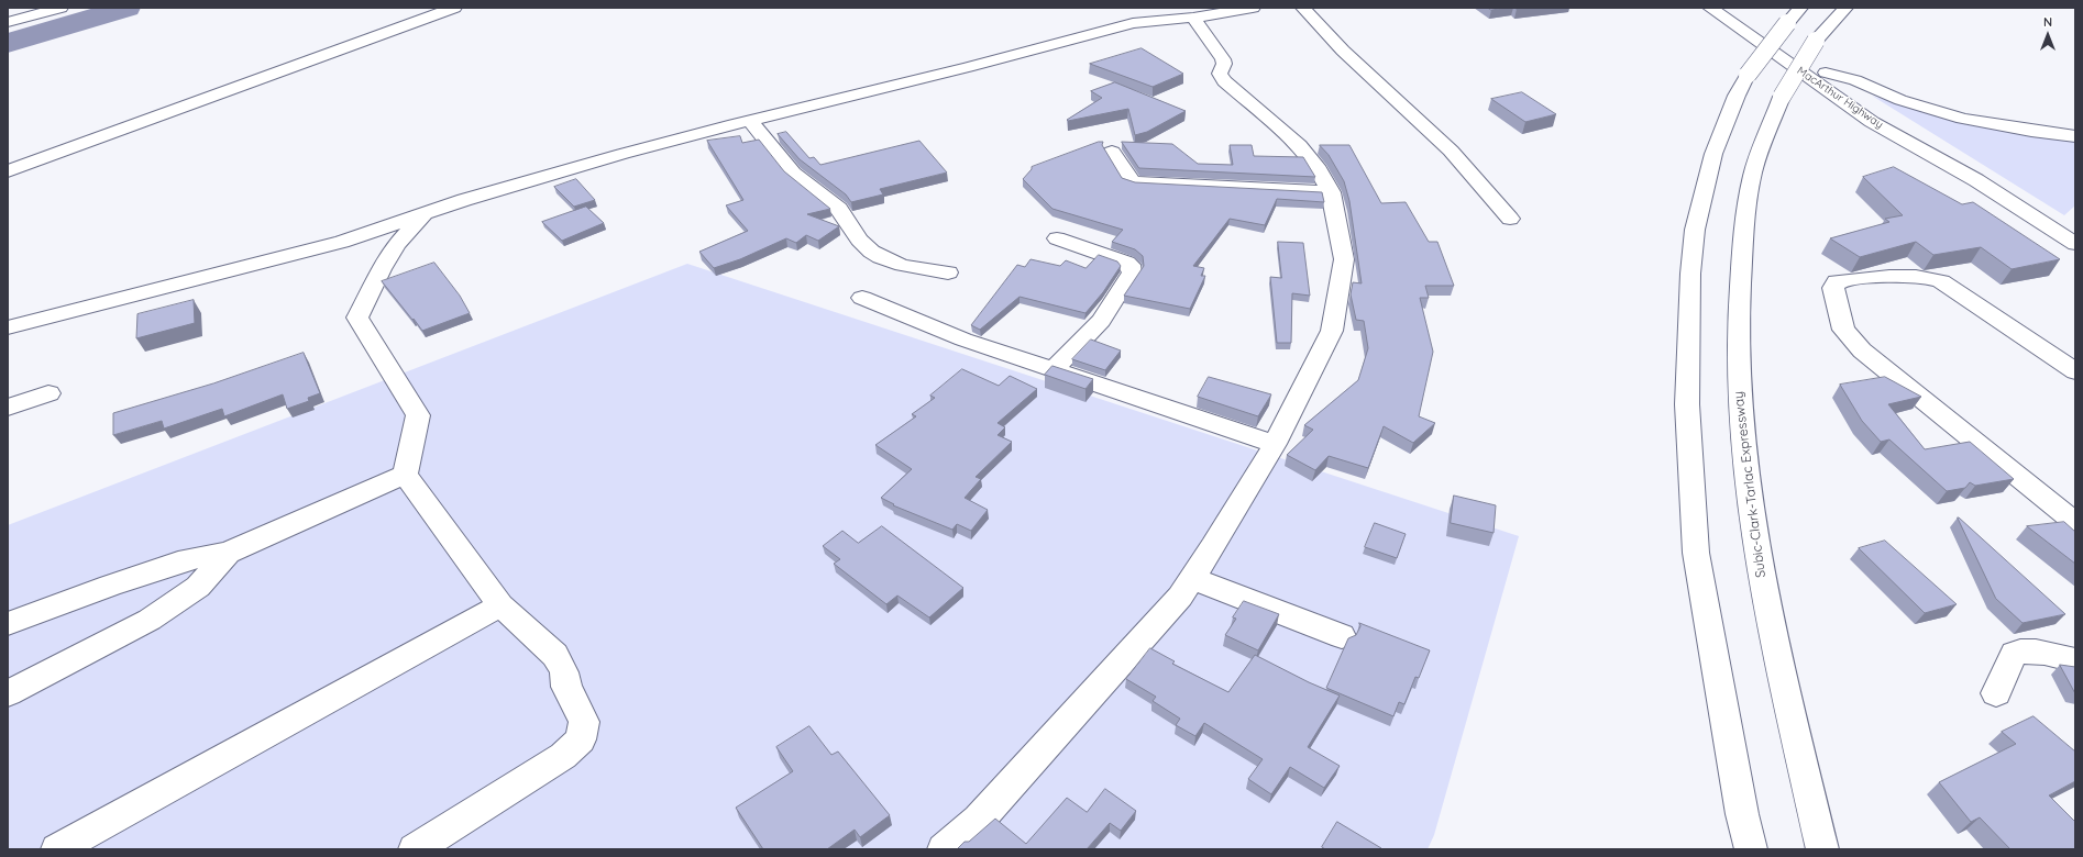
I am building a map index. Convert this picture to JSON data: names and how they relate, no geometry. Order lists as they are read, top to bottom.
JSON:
{
  "streets": {
    "main road": ["MacArthur Highway", "Subic-Clark-Tarlac Expressway"]
  },
  "north": "top"
}
